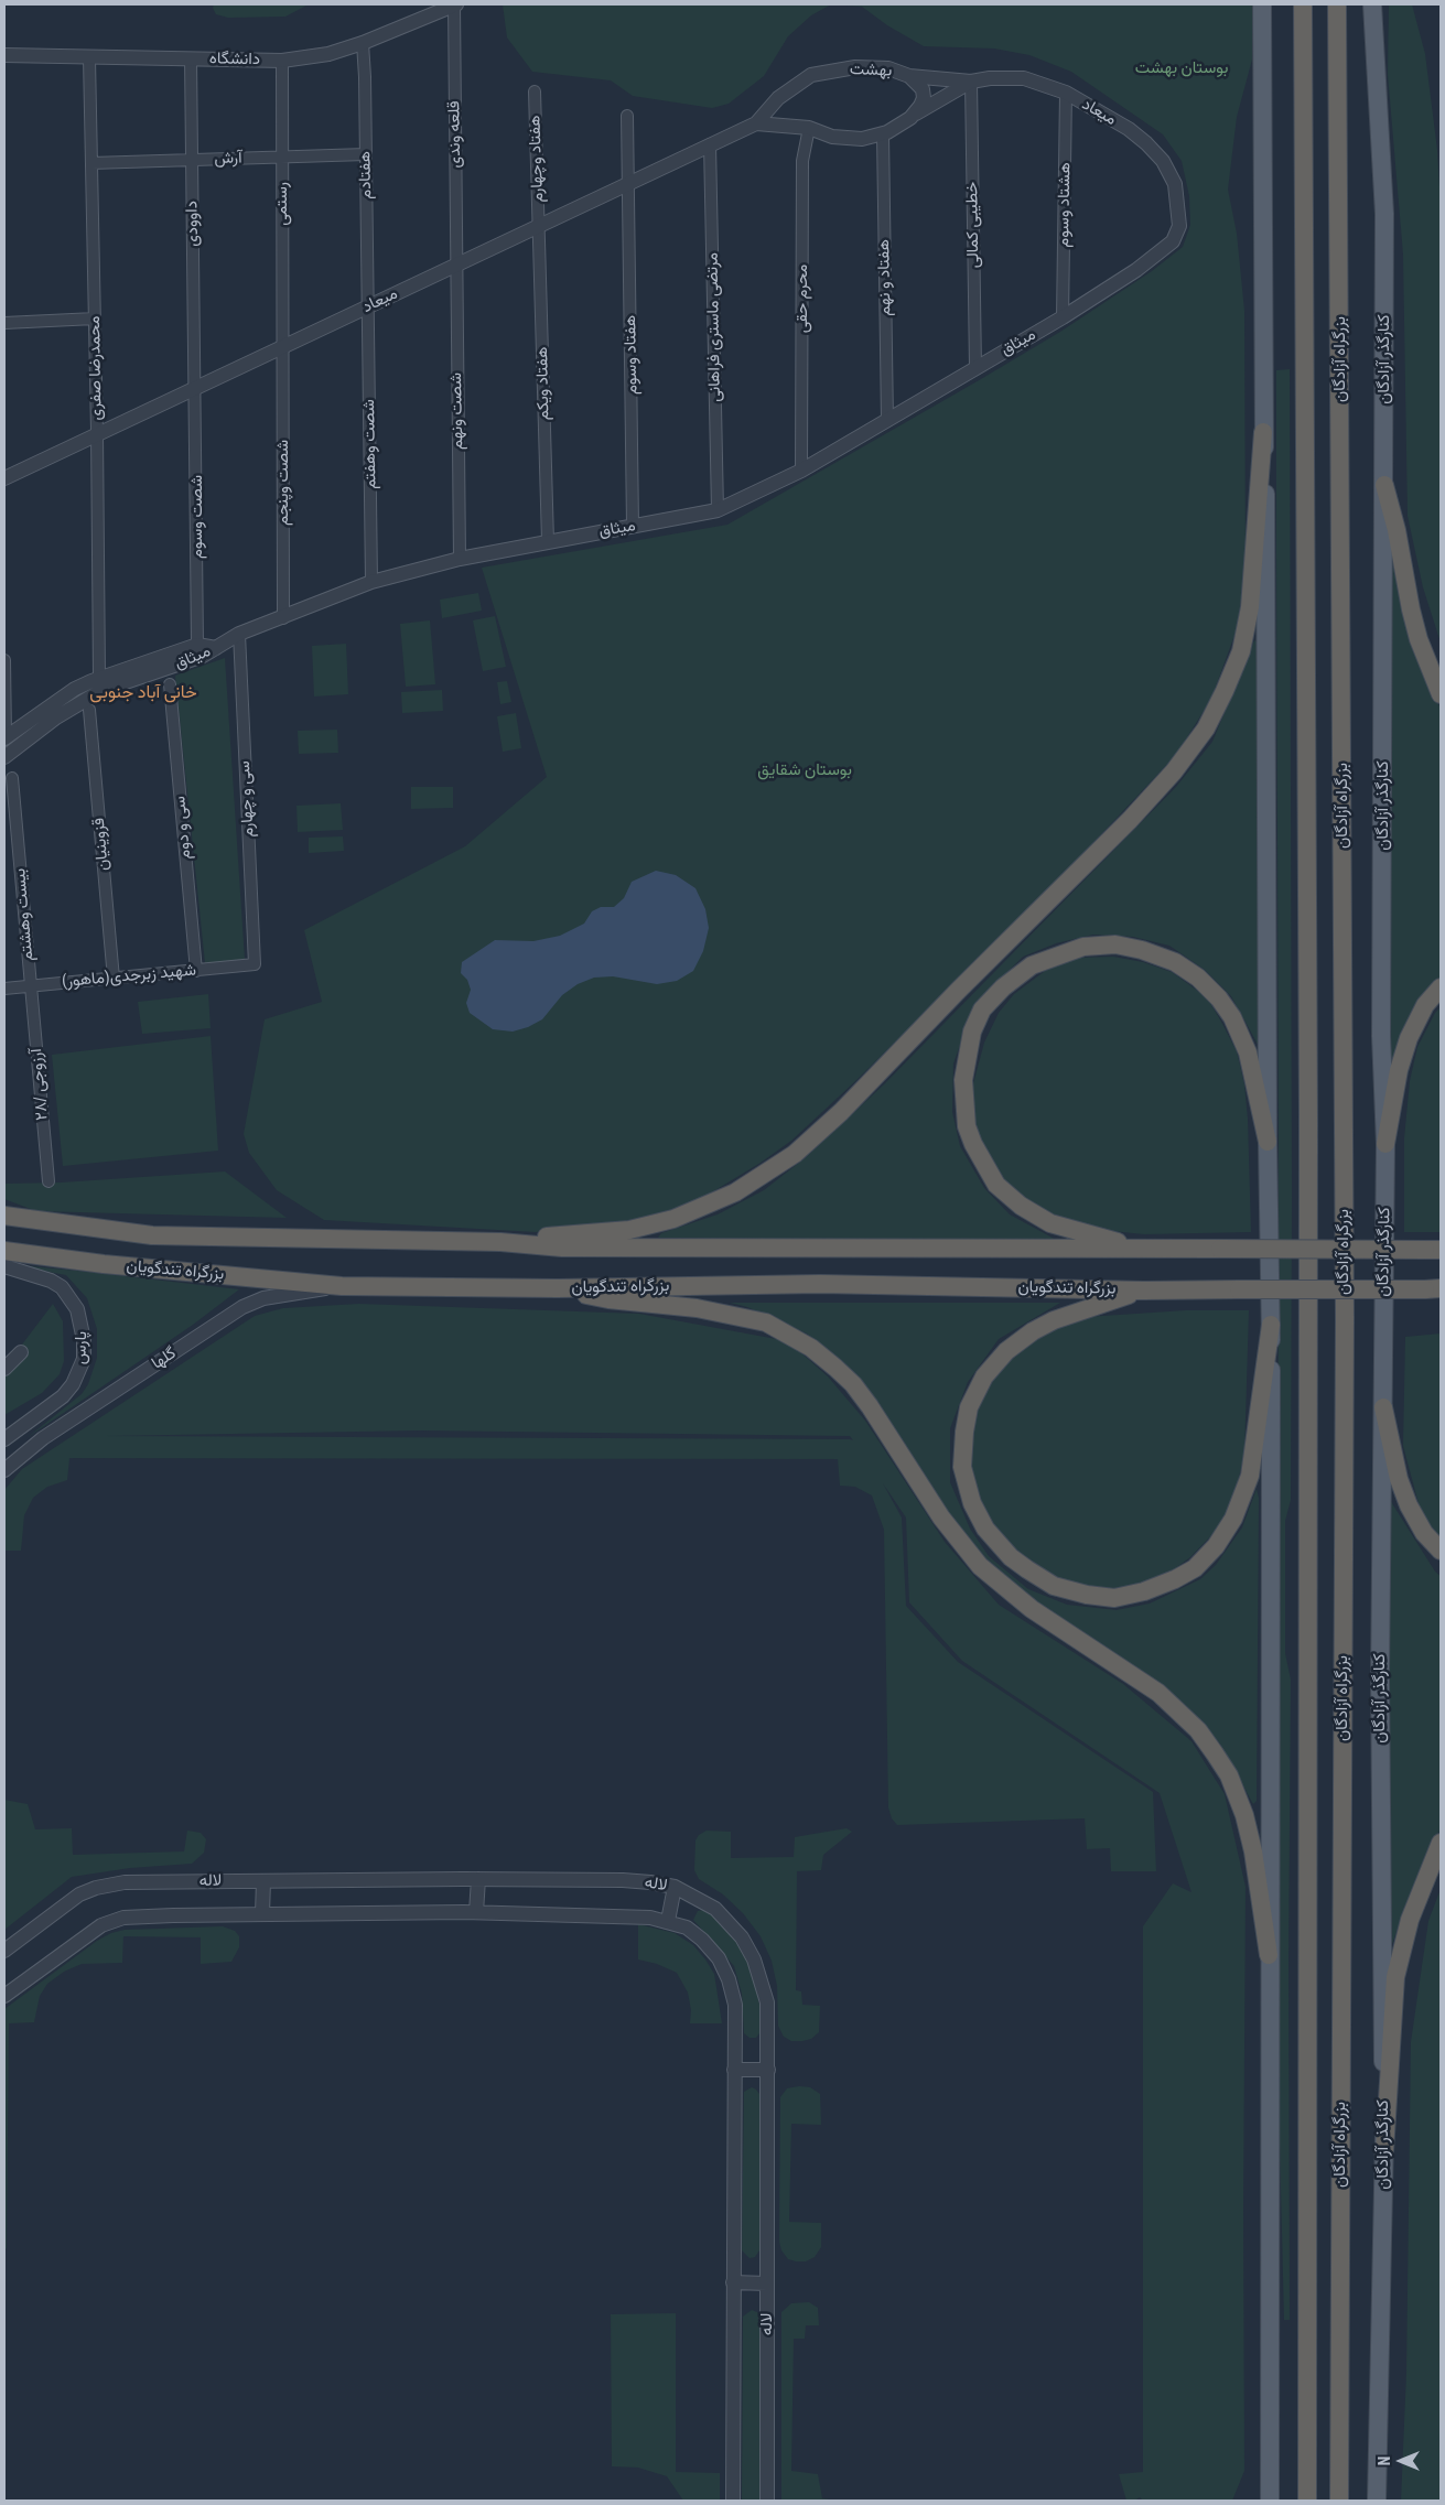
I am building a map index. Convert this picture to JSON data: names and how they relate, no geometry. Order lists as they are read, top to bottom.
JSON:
{
  "streets": {
    "highway": ["بزرگراه آزادگان", "بزرگراه تندگویان"],
    "main road": ["کنارگذر آزادگان"],
    "street": [
      "دانشگاه",
      "بهشت",
      "میعاد",
      "قلعه وندی",
      "آرش",
      "هفتاد وچهارم",
      "هفتادم",
      "رستمی",
      "هشتاد وسوم",
      "داوودی",
      "خطیبی کمالی",
      "هفتاد و نهم",
      "محرم حقی",
      "مرتضی ماستری فراهانی",
      "میثاق",
      "هفتاد وسوم",
      "محمدرضا صفری",
      "هفتاد ویکم",
      "شصت ونهم",
      "شصت وهفتم",
      "شصت وپنجم",
      "شصت وسوم",
      "سی و چهارم",
      "سی و دوم",
      "قزوینیان",
      "بیست وهشتم",
      "شهید زبرجدی(ماهور)",
      "آرزوجی /۲۸",
      "پارس",
      "گلها",
      "لاله"
    ]
  },
  "crossings": [
    ["دانشگاه", "قلعه وندی"],
    ["دانشگاه", "هفتادم"],
    ["دانشگاه", "رستمی"],
    ["دانشگاه", "داوودی"],
    ["دانشگاه", "محمدرضا صفری"],
    ["بهشت", "میعاد"],
    ["میعاد", "قلعه وندی"],
    ["میعاد", "هفتاد وچهارم"],
    ["میعاد", "هفتادم"],
    ["میعاد", "رستمی"],
    ["میعاد", "هشتاد وسوم"],
    ["میعاد", "داوودی"],
    ["میعاد", "خطیبی کمالی"],
    ["میعاد", "مرتضی ماستری فراهانی"],
    ["میعاد", "میثاق"],
    ["میعاد", "هفتاد وسوم"],
    ["میعاد", "محمدرضا صفری"],
    ["میعاد", "هفتاد ویکم"],
    ["میعاد", "شصت ونهم"],
    ["میعاد", "شصت وهفتم"],
    ["میعاد", "شصت وپنجم"],
    ["میعاد", "شصت وسوم"],
    ["قلعه وندی", "شصت ونهم"],
    ["آرش", "هفتادم"],
    ["آرش", "رستمی"],
    ["آرش", "داوودی"],
    ["آرش", "محمدرضا صفری"],
    ["هفتاد وچهارم", "هفتاد ویکم"],
    ["هفتادم", "شصت وهفتم"],
    ["رستمی", "شصت وپنجم"],
    ["هشتاد وسوم", "میثاق"],
    ["داوودی", "شصت وسوم"],
    ["خطیبی کمالی", "میثاق"],
    ["هفتاد و نهم", "میثاق"],
    ["محرم حقی", "میثاق"],
    ["مرتضی ماستری فراهانی", "میثاق"],
    ["میثاق", "هفتاد وسوم"],
    ["میثاق", "محمدرضا صفری"],
    ["میثاق", "هفتاد ویکم"],
    ["میثاق", "شصت ونهم"],
    ["میثاق", "شصت وهفتم"],
    ["میثاق", "شصت وپنجم"],
    ["میثاق", "شصت وسوم"],
    ["میثاق", "سی و چهارم"],
    ["سی و چهارم", "شهید زبرجدی(ماهور)"],
    ["سی و دوم", "شهید زبرجدی(ماهور)"],
    ["قزوینیان", "شهید زبرجدی(ماهور)"],
    ["بیست وهشتم", "شهید زبرجدی(ماهور)"],
    ["بیست وهشتم", "آرزوجی /۲۸"],
    ["شهید زبرجدی(ماهور)", "آرزوجی /۲۸"],
    ["بزرگراه تندگویان", "گلها"]
  ],
  "districts": ["خانی آباد جنوبی"],
  "parks": ["بوستان بهشت", "بوستان شقایق"],
  "north": "left"
}
